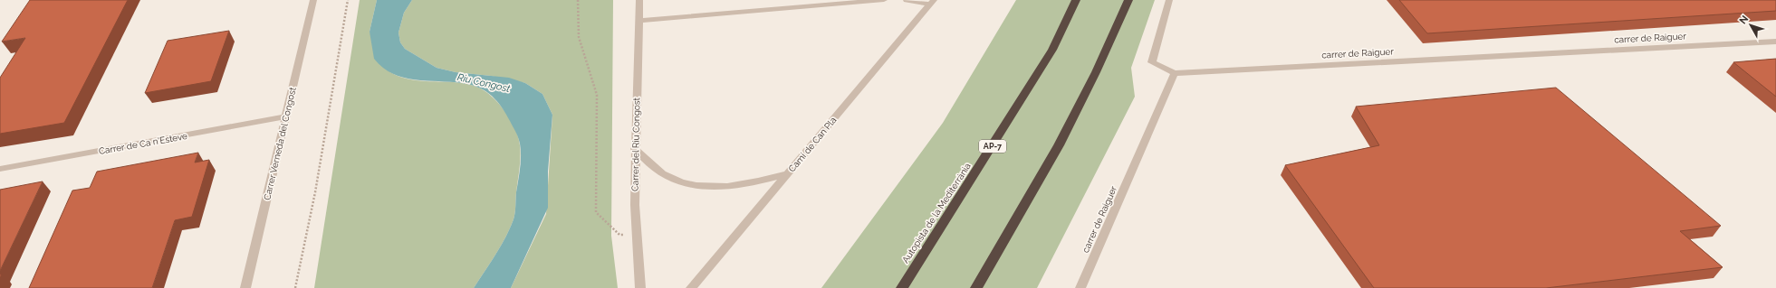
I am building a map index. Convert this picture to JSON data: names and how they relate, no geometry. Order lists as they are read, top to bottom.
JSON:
{
  "streets": {
    "highway": ["AP-7", "Autopista de la Mediterrània"],
    "street": [
      "carrer de Raiguer",
      "Carrer de Ca n'Esteve",
      "Carrer Verneda del Congost",
      "Carrer del Riu Congost",
      "Camí de Can Pla"
    ]
  },
  "crossings": [
    ["Carrer de Ca n'Esteve", "Carrer Verneda del Congost"]
  ],
  "water": ["Riu Congost"],
  "north": "top left"
}
